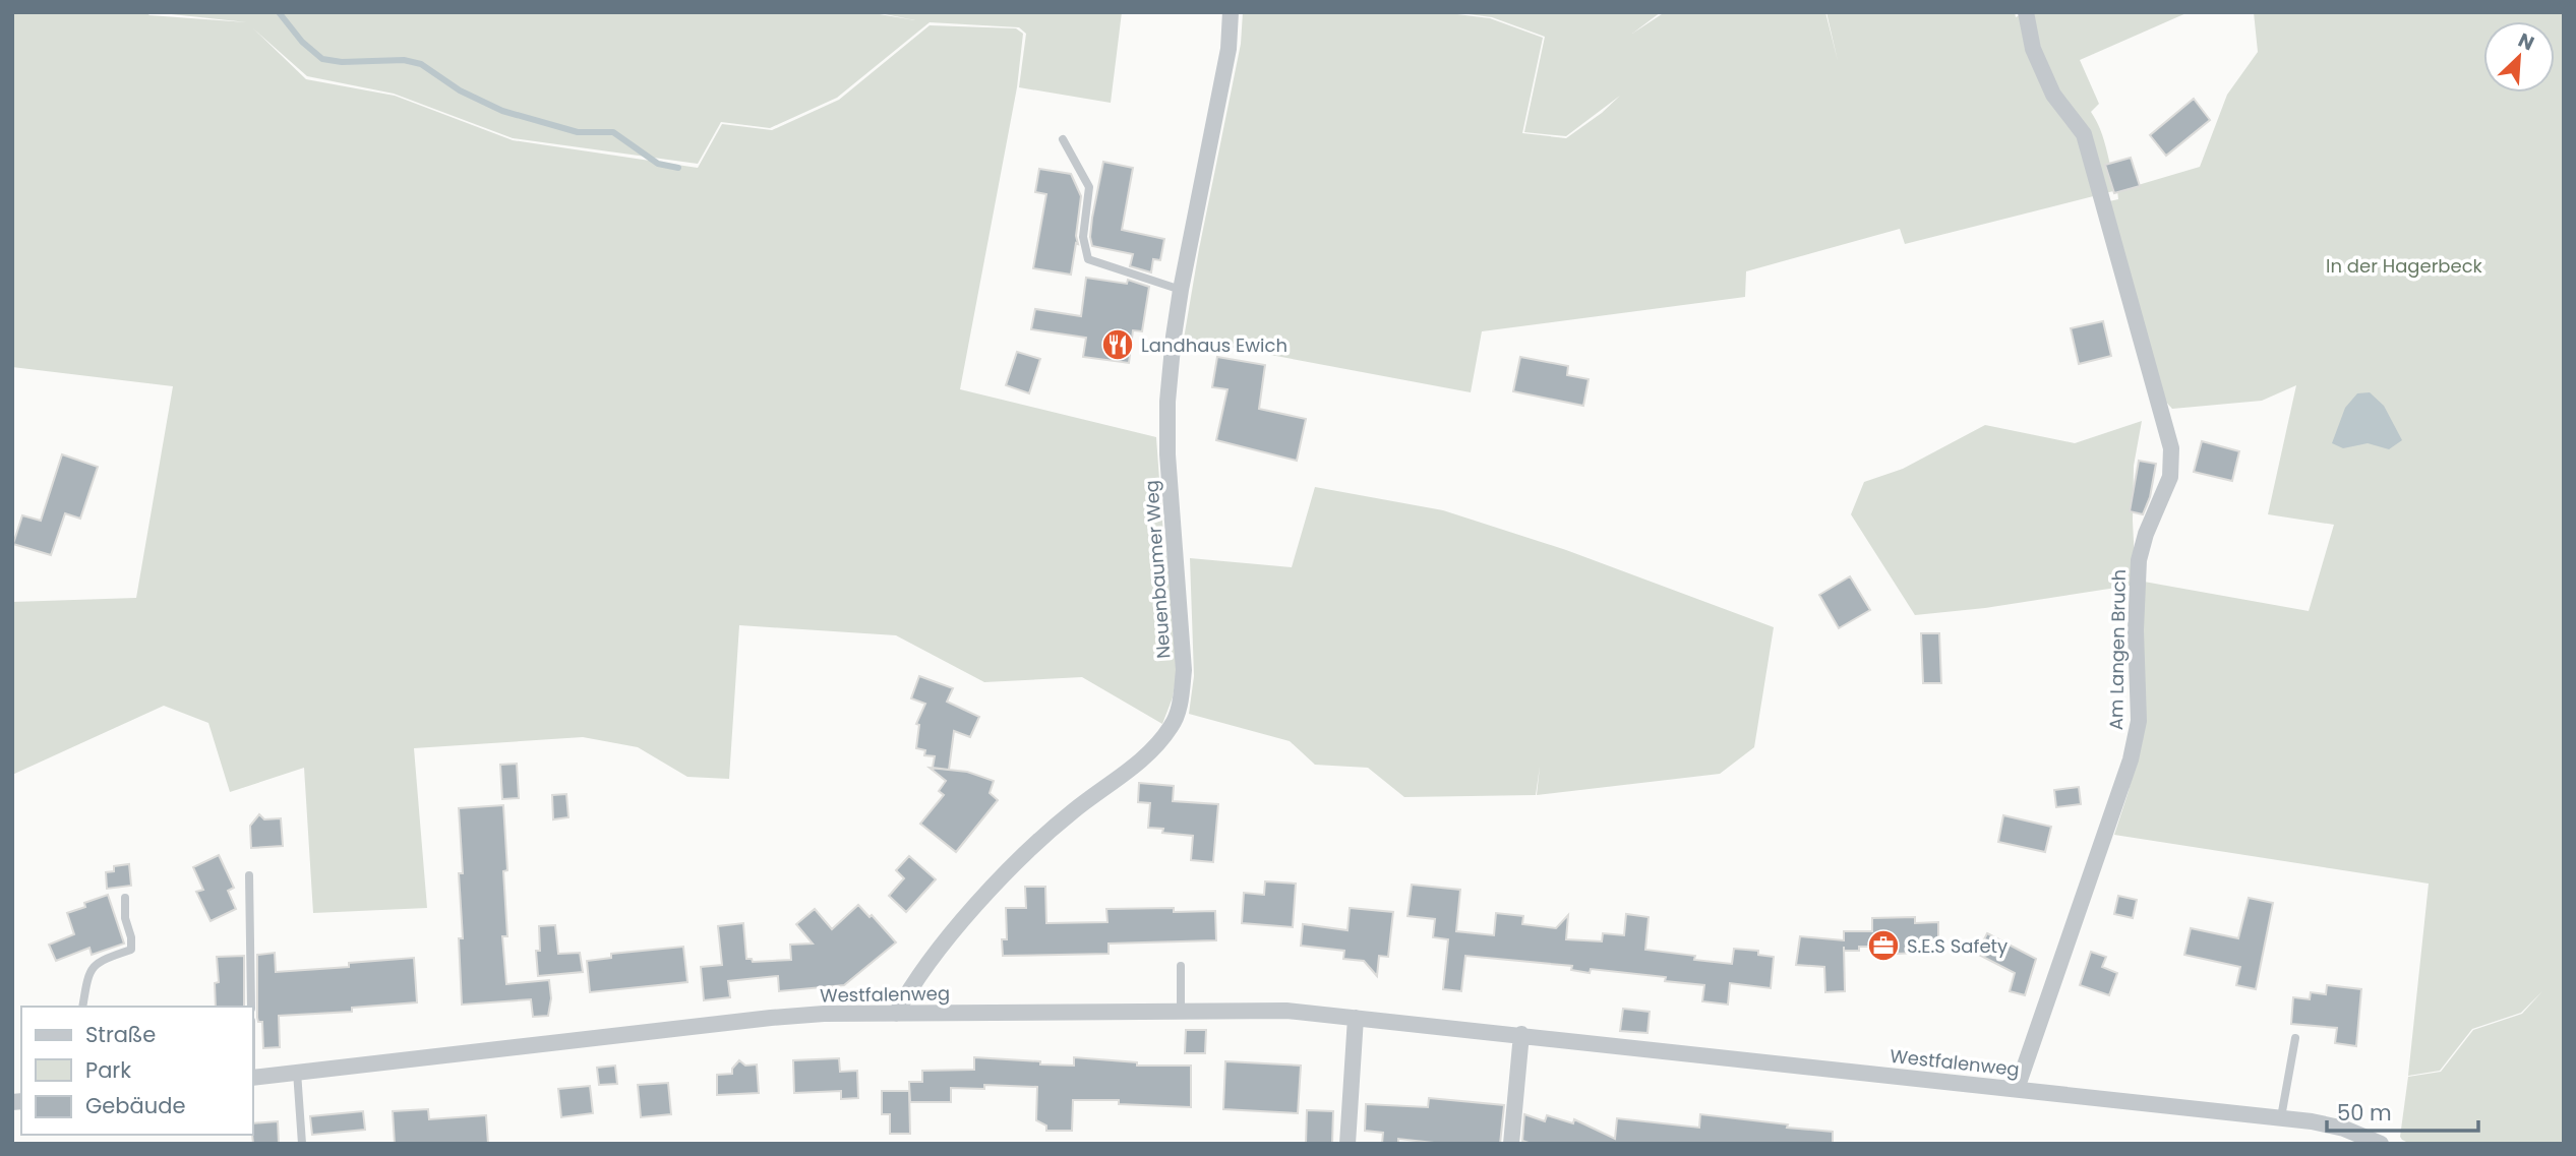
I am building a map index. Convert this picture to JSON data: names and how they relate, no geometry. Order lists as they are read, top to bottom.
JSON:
{
  "streets": {
    "street": ["Neuenbaumer Weg", "Am Langen Bruch", "Westfalenweg"]
  },
  "crossings": [
    ["Neuenbaumer Weg", "Westfalenweg"],
    ["Am Langen Bruch", "Westfalenweg"]
  ],
  "parks": ["In der Hagerbeck"],
  "places": {
    "restaurant": ["Landhaus Ewich"],
    "office": ["S.E.S Safety"]
  },
  "legend": ["Straße", "Park", "Gebäude"],
  "scale_bar": "50 m",
  "north": "top right"
}
